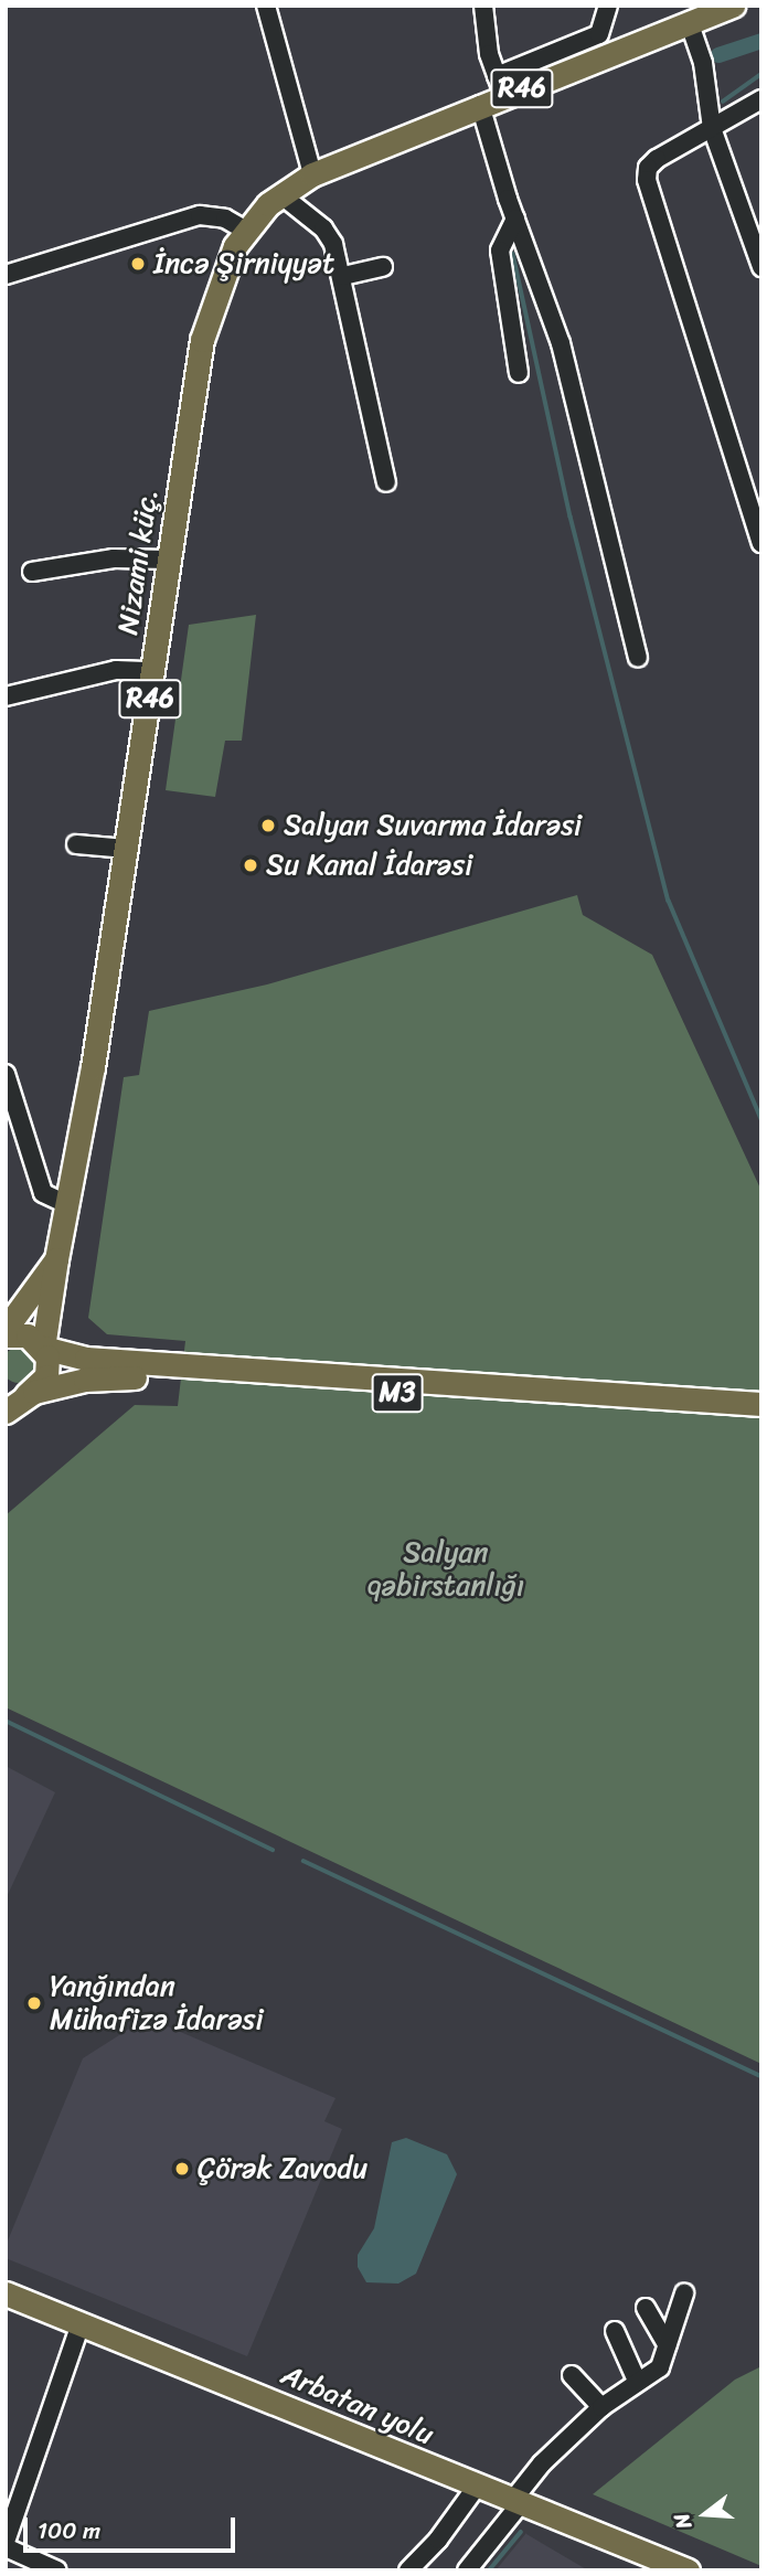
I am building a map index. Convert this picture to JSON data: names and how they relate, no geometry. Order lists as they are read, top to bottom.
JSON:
{
  "streets": {
    "main road": [
      "R46",
      "Nizami küç.",
      "M3",
      "Arbatan yolu"
    ]
  },
  "crossings": [
    ["R46", "Nizami küç."],
    ["Nizami küç.", "M3"]
  ],
  "parks": ["Salyan qəbirstanlığı"],
  "places": [
    "İncə Şirniyyət",
    "Salyan Suvarma İdarəsi",
    "Su Kanal İdarəsi",
    "Yanğından Mühafizə İdarəsi",
    "Çörək Zavodu"
  ],
  "scale_bar": "100 m",
  "north": "left"
}
